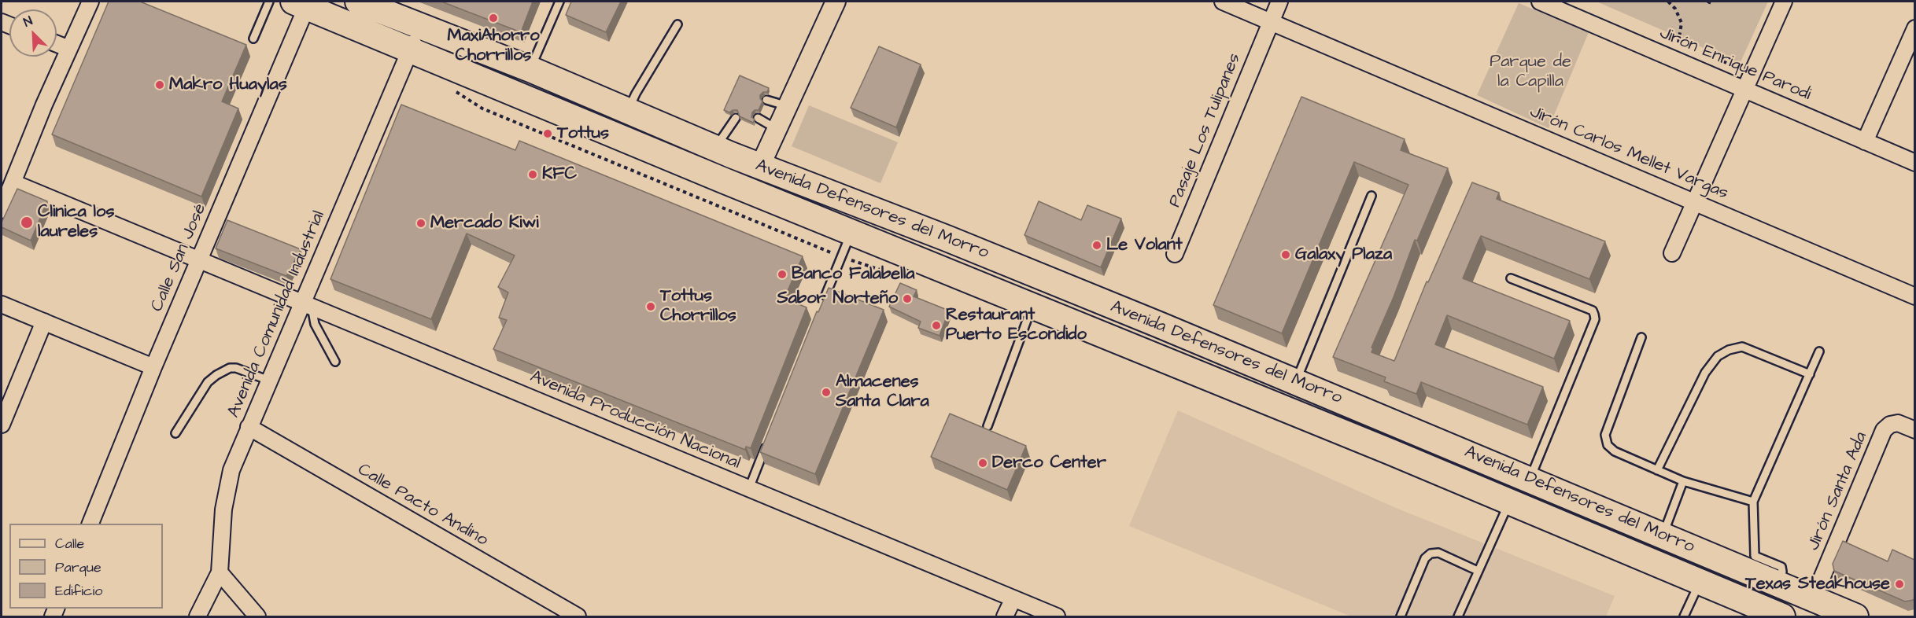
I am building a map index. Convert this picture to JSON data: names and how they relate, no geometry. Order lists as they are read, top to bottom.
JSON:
{
  "streets": {
    "main road": ["Avenida Defensores del Morro"],
    "street": [
      "Jirón Enrique Parodi",
      "Pasaje Los Tulipanes",
      "Jirón Carlos Mellet Vargas",
      "Calle San José",
      "Avenida Comunidad Industrial",
      "Avenida Producción Nacional",
      "Jirón Santa Ada",
      "Calle Pacto Andino"
    ]
  },
  "crossings": [
    ["Pasaje Los Tulipanes", "Jirón Carlos Mellet Vargas"],
    ["Avenida Defensores del Morro", "Calle San José"],
    ["Avenida Defensores del Morro", "Avenida Comunidad Industrial"],
    ["Avenida Defensores del Morro", "Jirón Santa Ada"],
    ["Calle San José", "Avenida Producción Nacional"],
    ["Avenida Comunidad Industrial", "Avenida Producción Nacional"],
    ["Avenida Comunidad Industrial", "Calle Pacto Andino"]
  ],
  "parks": ["Parque de la Capilla"],
  "places": [
    "MaxiAhorro Chorrillos",
    "Makro Huaylas",
    "Tottus",
    "KFC",
    "Clinica los laureles",
    "Mercado Kiwi",
    "Le Volant",
    "Galaxy Plaza",
    "Banco Falabella",
    "Sabor Norteño",
    "Tottus Chorrillos",
    "Restaurant Puerto Escondido",
    "Almacenes Santa Clara",
    "Derco Center",
    "Texas Steakhouse"
  ],
  "legend": ["Calle", "Parque", "Edificio"],
  "north": "top left"
}
